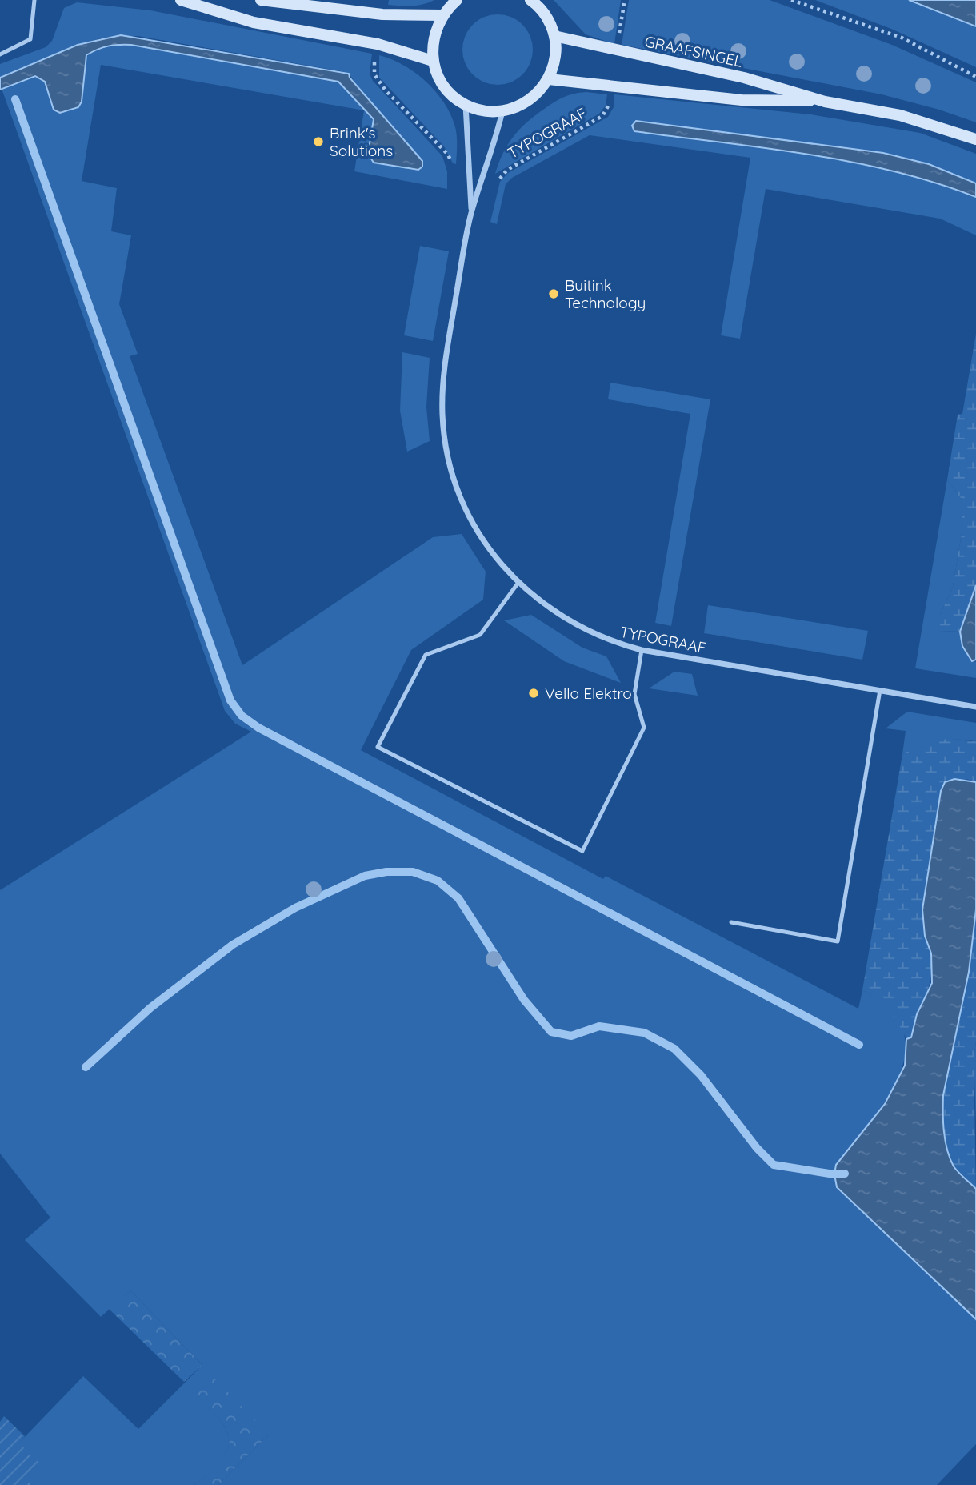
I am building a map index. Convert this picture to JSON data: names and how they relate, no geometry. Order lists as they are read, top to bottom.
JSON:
{
  "streets": {
    "street": ["GRAAFSINGEL", "TYPOGRAAF"]
  },
  "crossings": [
    ["GRAAFSINGEL", "TYPOGRAAF"]
  ],
  "places": ["Brink's Solutions", "Buitink Technology", "Vello Elektro"]
}
